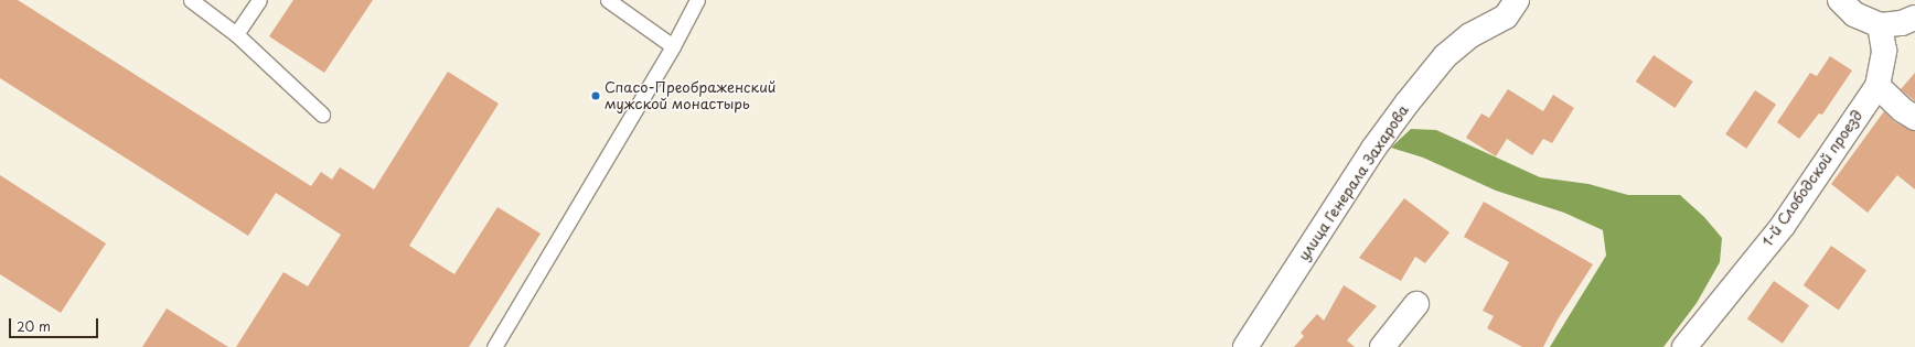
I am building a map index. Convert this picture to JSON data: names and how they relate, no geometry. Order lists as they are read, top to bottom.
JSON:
{
  "streets": {
    "street": ["1-й Слободской проезд", "улица Генерала Захарова"]
  },
  "places": ["Спасо-Преображенский мужской монастырь"],
  "scale_bar": "20 m"
}
